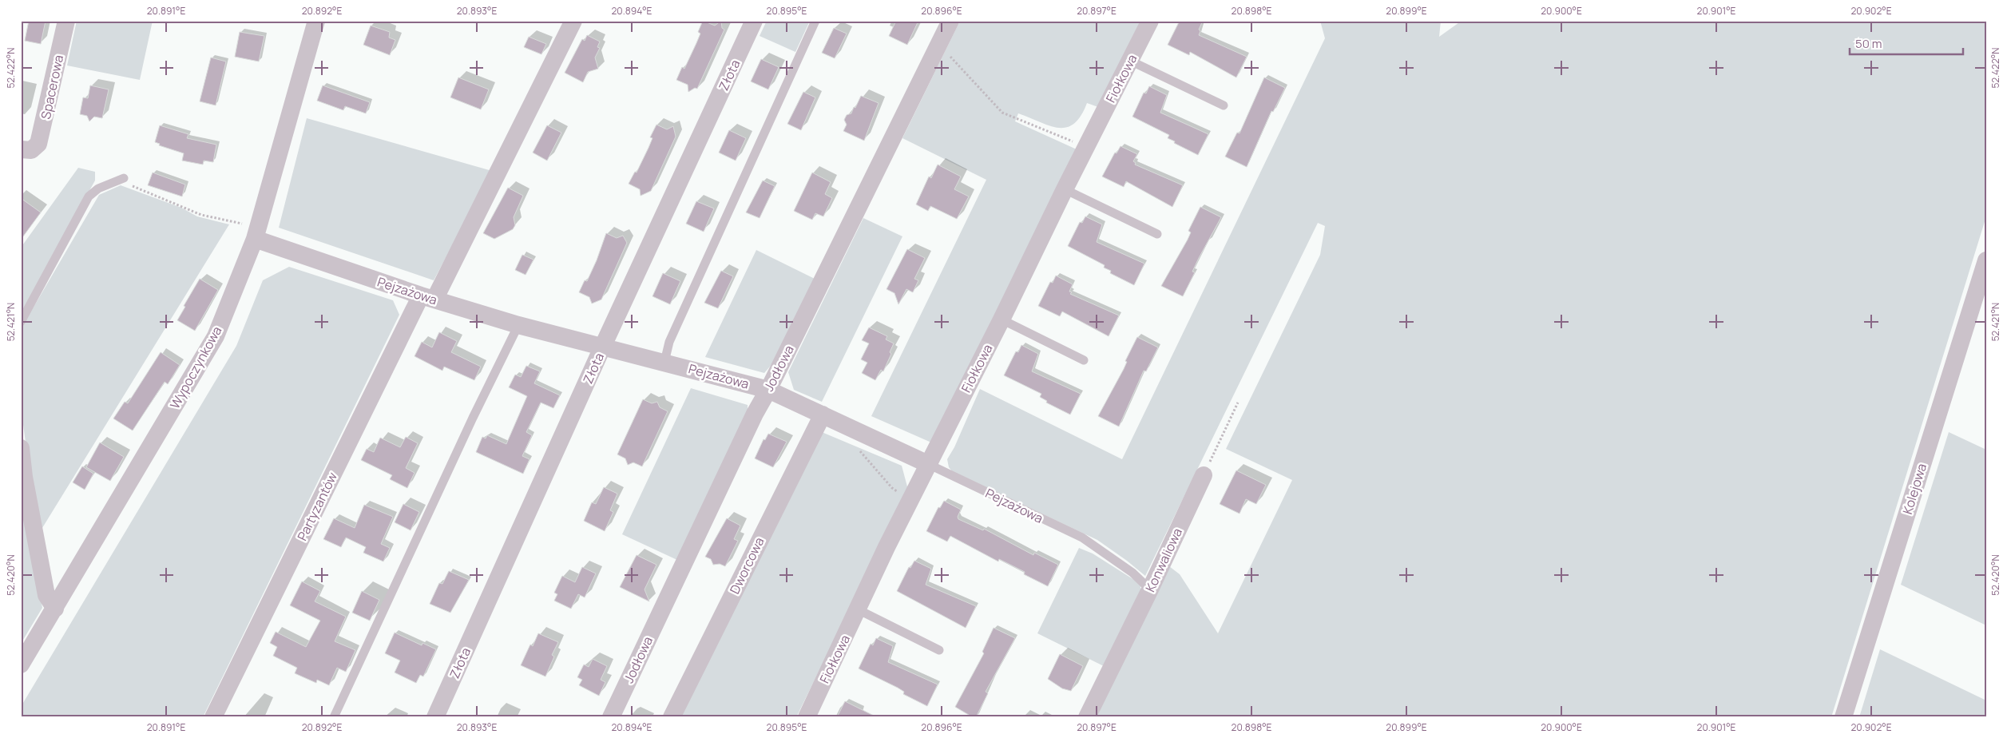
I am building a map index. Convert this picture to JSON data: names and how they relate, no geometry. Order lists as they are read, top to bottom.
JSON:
{
  "streets": {
    "street": [
      "Złota",
      "Fiołkowa",
      "Spacerowa",
      "Pejzażowa",
      "Wypoczynkowa",
      "Jodłowa",
      "Kolejowa",
      "Partyzantów",
      "Konwaliowa",
      "Dworcowa"
    ]
  },
  "crossings": [
    ["Złota", "Pejzażowa"],
    ["Fiołkowa", "Pejzażowa"],
    ["Pejzażowa", "Wypoczynkowa"],
    ["Pejzażowa", "Jodłowa"],
    ["Pejzażowa", "Partyzantów"],
    ["Pejzażowa", "Konwaliowa"],
    ["Pejzażowa", "Dworcowa"]
  ],
  "scale_bar": "50 m",
  "coordinates": [
    "20.891°E",
    "20.892°E",
    "20.893°E",
    "20.894°E",
    "20.895°E",
    "20.896°E",
    "20.897°E",
    "20.898°E",
    "20.899°E",
    "20.900°E",
    "20.901°E",
    "20.902°E",
    "52.422°N",
    "52.421°N",
    "52.420°N"
  ]
}
